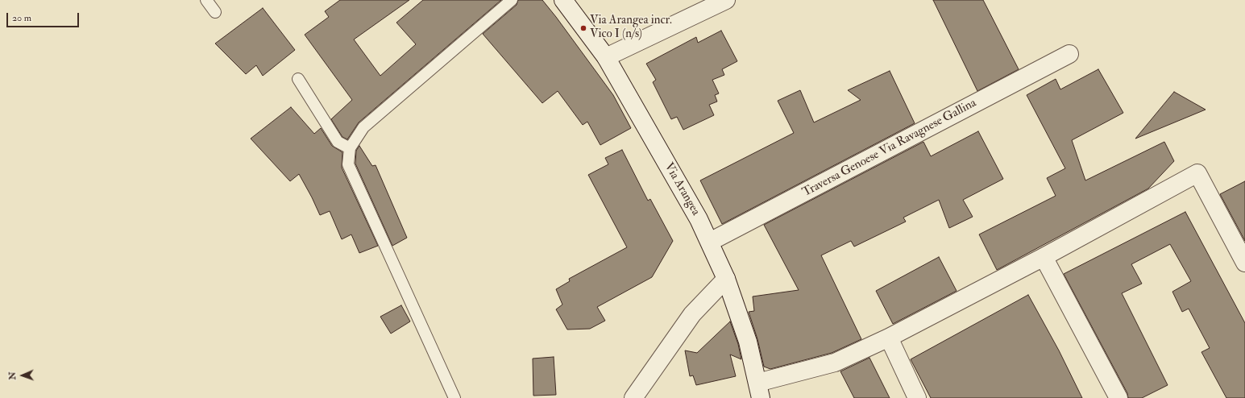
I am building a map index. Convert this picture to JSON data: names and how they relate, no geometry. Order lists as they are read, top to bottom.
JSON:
{
  "streets": {
    "street": ["Traversa Genoese Via Ravagnese Gallina", "Via Arangea"]
  },
  "crossings": [
    ["Traversa Genoese Via Ravagnese Gallina", "Via Arangea"]
  ],
  "places": ["Via Arangea incr. Vico I (n/s)"],
  "scale_bar": "20 m",
  "north": "left"
}
